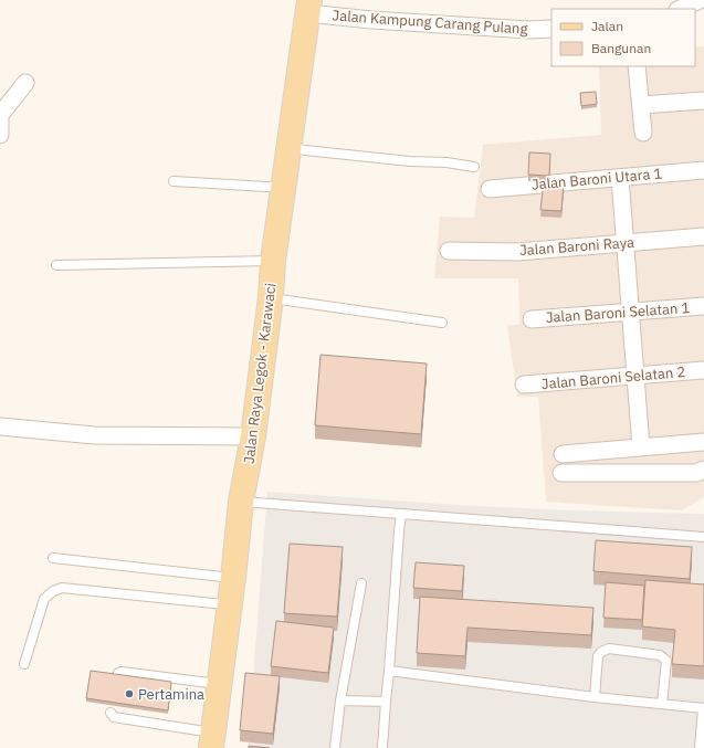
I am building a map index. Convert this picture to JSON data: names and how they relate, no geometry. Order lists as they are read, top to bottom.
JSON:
{
  "streets": {
    "main road": ["Jalan Raya Legok - Karawaci"],
    "street": [
      "Jalan Kampung Carang Pulang",
      "Jalan Baroni Utara 1",
      "Jalan Baroni Raya",
      "Jalan Baroni Selatan 1",
      "Jalan Baroni Selatan 2"
    ]
  },
  "crossings": [
    ["Jalan Kampung Carang Pulang", "Jalan Raya Legok - Karawaci"]
  ],
  "places": ["Pertamina"],
  "legend": ["Jalan", "Bangunan"]
}
